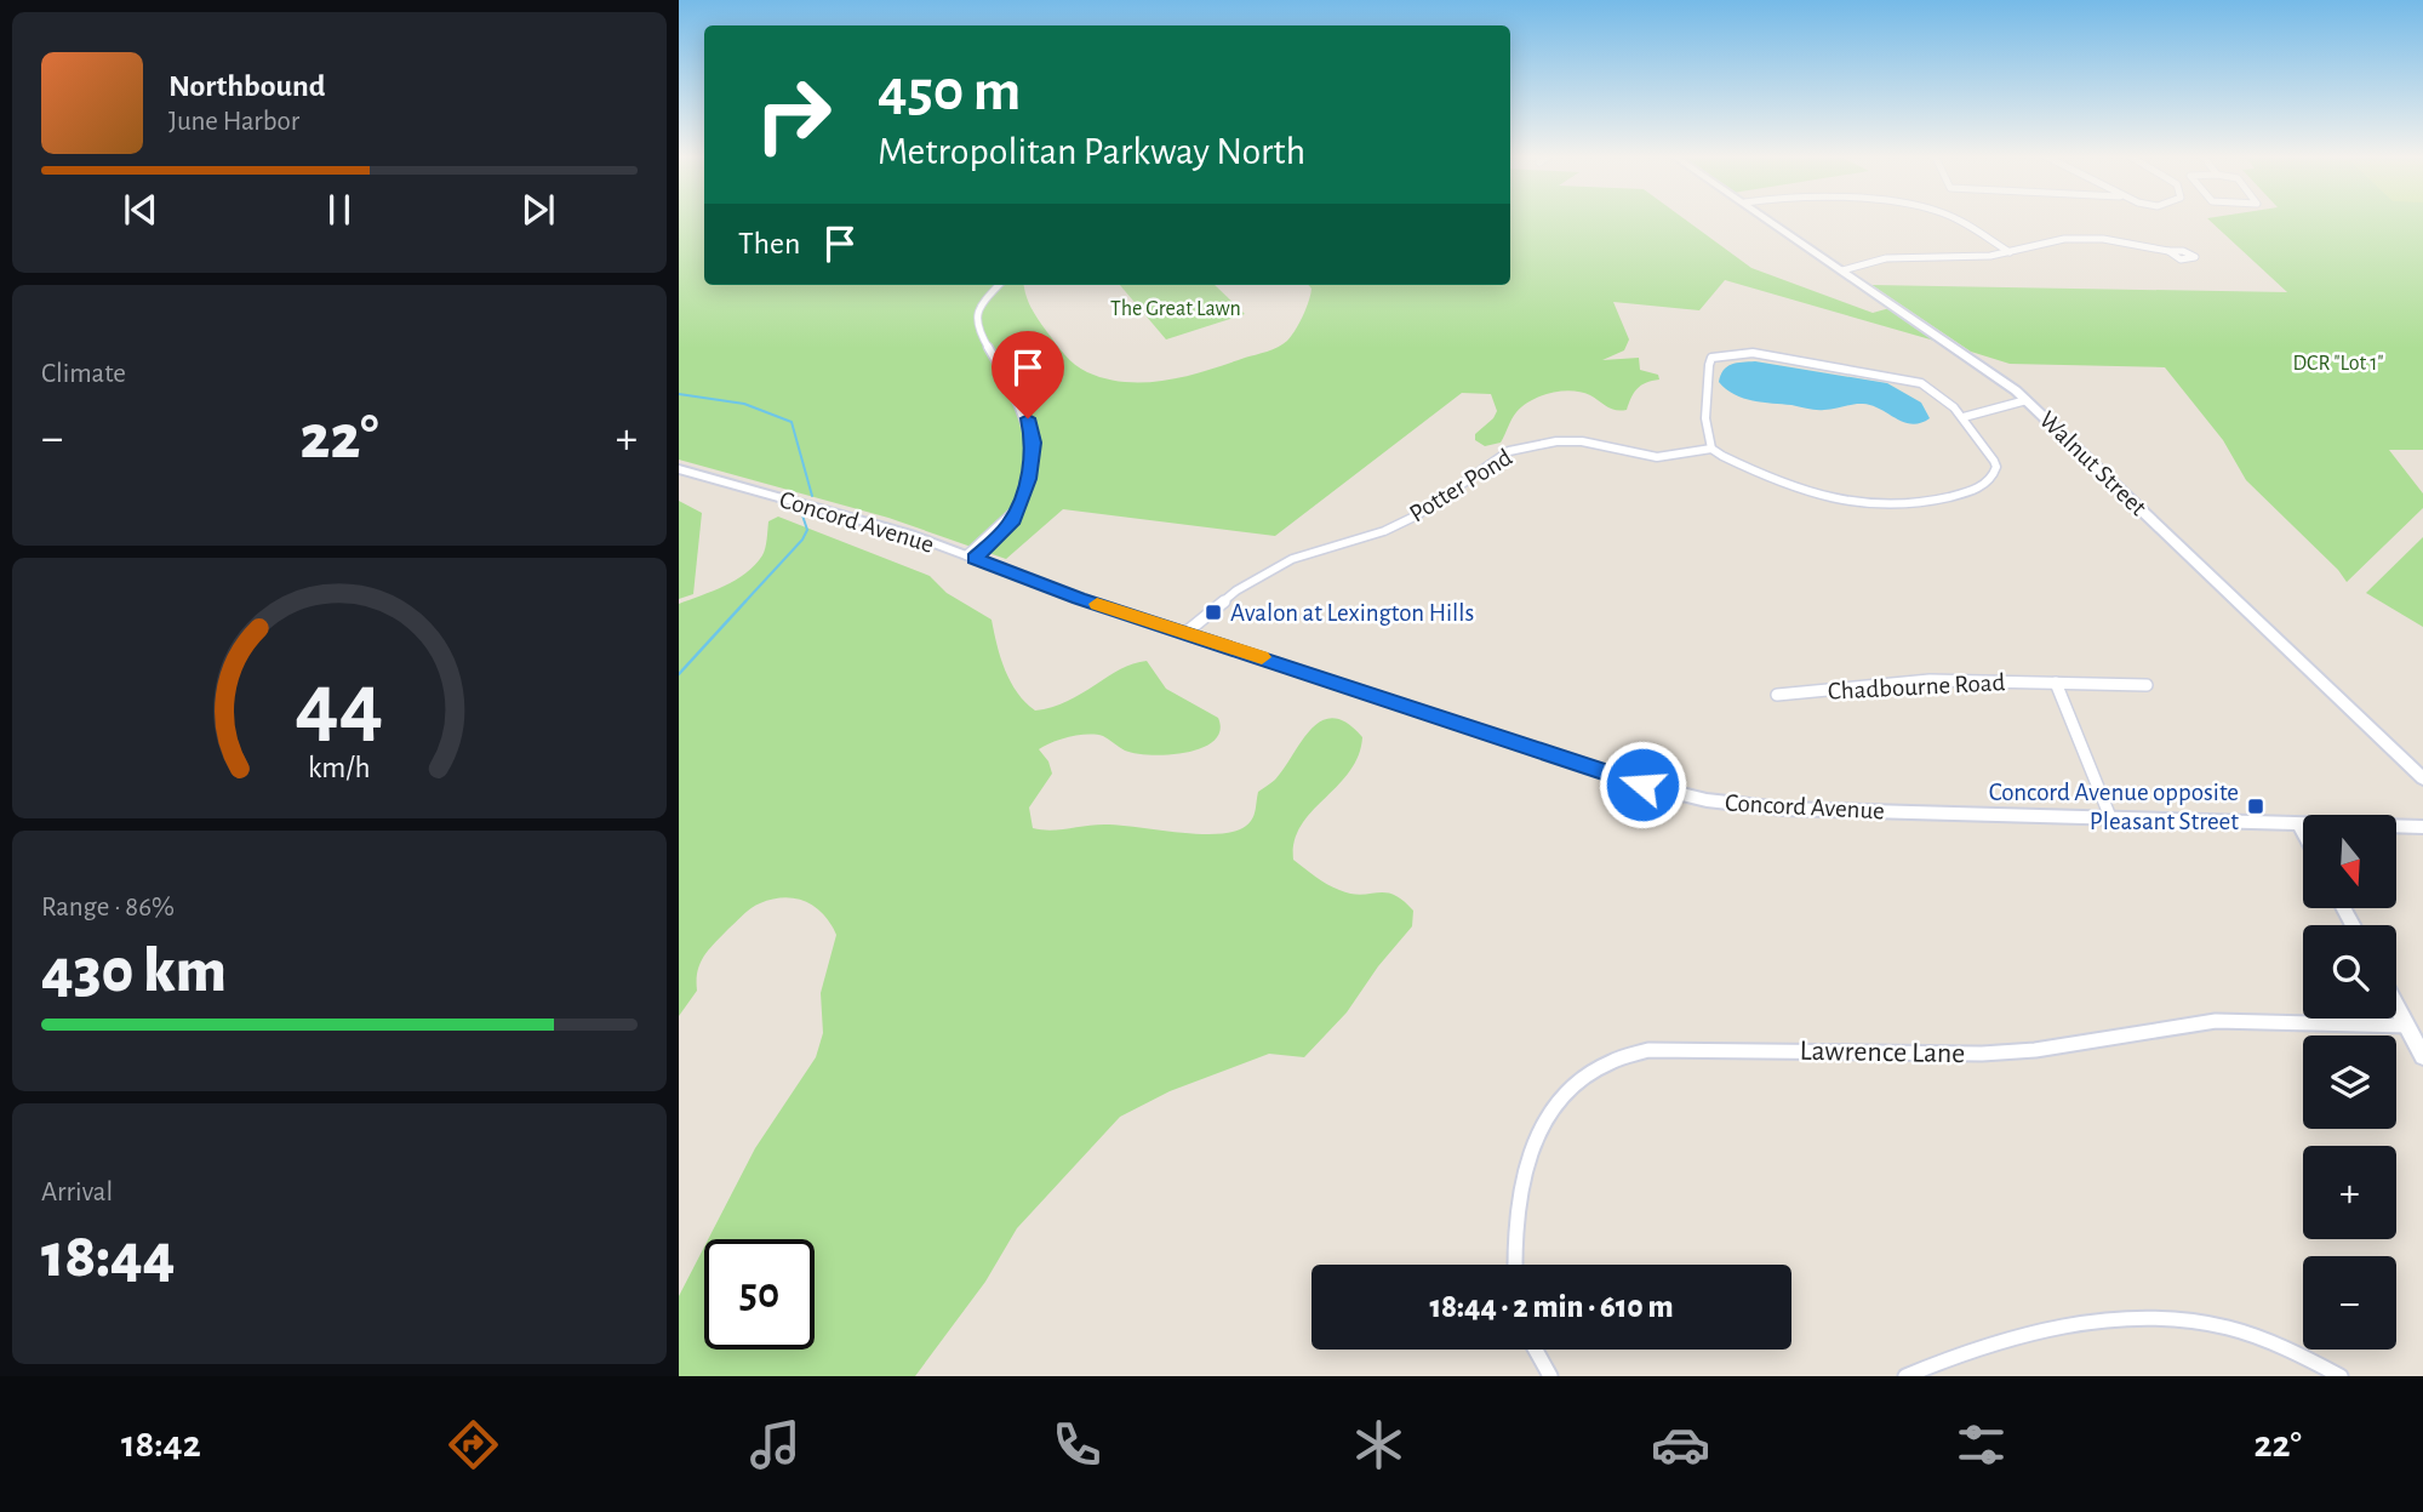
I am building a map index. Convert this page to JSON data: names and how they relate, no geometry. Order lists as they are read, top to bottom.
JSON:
{
  "streets": {
    "main road": ["Walnut Street", "Concord Avenue"],
    "street": ["Potter Pond", "Chadbourne Road", "Lawrence Lane"]
  },
  "crossings": [
    ["Potter Pond", "Concord Avenue"]
  ],
  "parks": ["The Great Lawn", "DCR \"Lot 1\""],
  "places": {
    "transit": ["Avalon at Lexington Hills", "Concord Avenue opposite Pleasant Street"]
  },
  "north": "bottom",
  "page": {
    "turn": ["450 m", "Metropolitan Parkway North"],
    "song": ["Northbound", "June Harbor"],
    "then": "Then",
    "tile": [
      "Climate",
      ["Range · 86%", "430 km"],
      ["Arrival", "18:44"]
    ],
    "heat": ["−", "22°", "+"],
    "map_buttons": ["+", "−"],
    "limit": "50",
    "trip": "18:44 · 2 min · 610 m",
    "tabs": ["18:42", "22°"],
    "gauge": ["44", "km/h"]
  }
}
